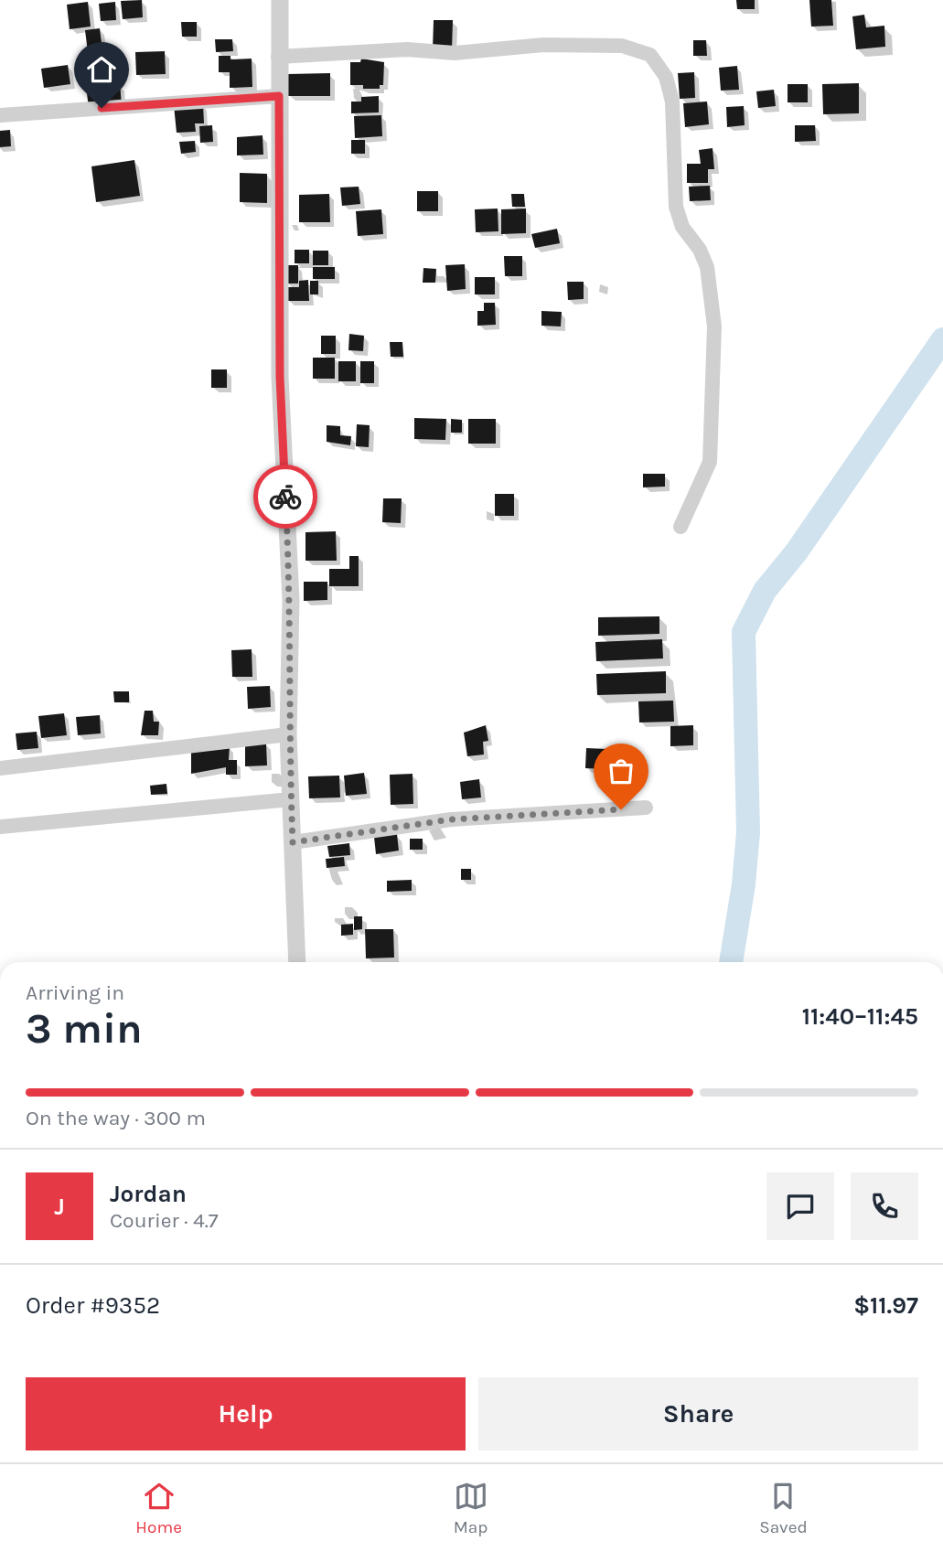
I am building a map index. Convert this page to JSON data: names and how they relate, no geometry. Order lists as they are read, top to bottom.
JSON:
{
  "page": {
    "heading": ["3 min", "Arriving in", "11:40–11:45"],
    "panel": [
      "Jordan",
      "Courier · 4.7",
      "Order #9352",
      "$11.97"
    ],
    "bar": "On the way · 300 m",
    "round": "J",
    "buttons": ["Help", "Share"],
    "tabs": ["Home", "Map", "Saved"]
  }
}
